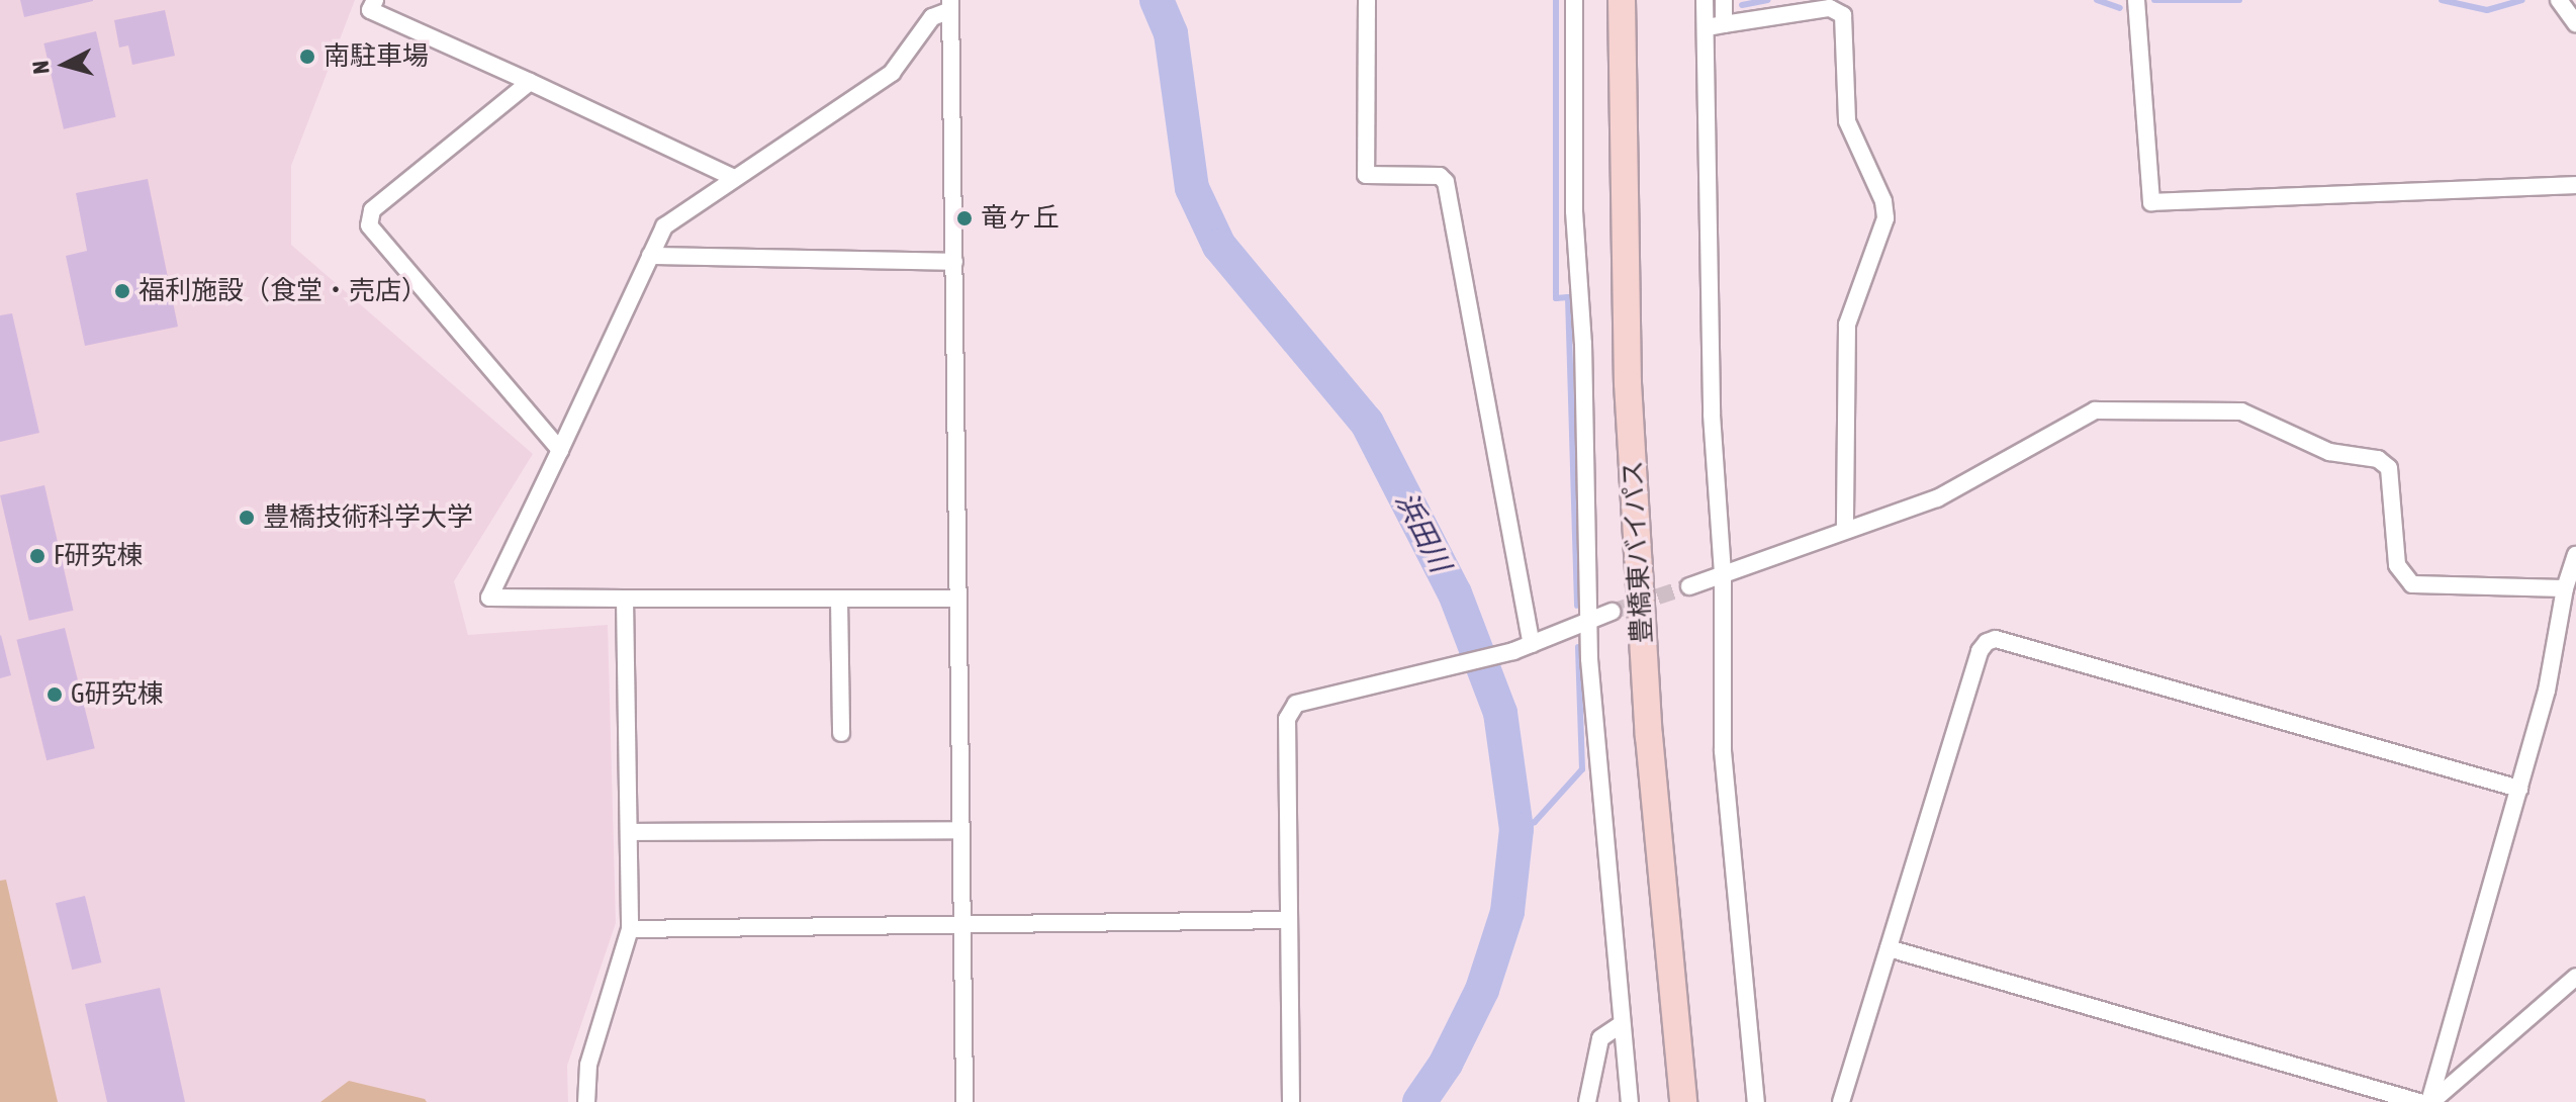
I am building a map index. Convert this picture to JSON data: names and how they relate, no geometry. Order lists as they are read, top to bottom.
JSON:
{
  "streets": {
    "highway": ["豊橋東バイパス"]
  },
  "water": ["浜田川"],
  "places": [
    "南駐車場",
    "竜ヶ丘",
    "福利施設（食堂・売店）",
    "豊橋技術科学大学",
    "F研究棟",
    "G研究棟"
  ],
  "north": "left"
}
